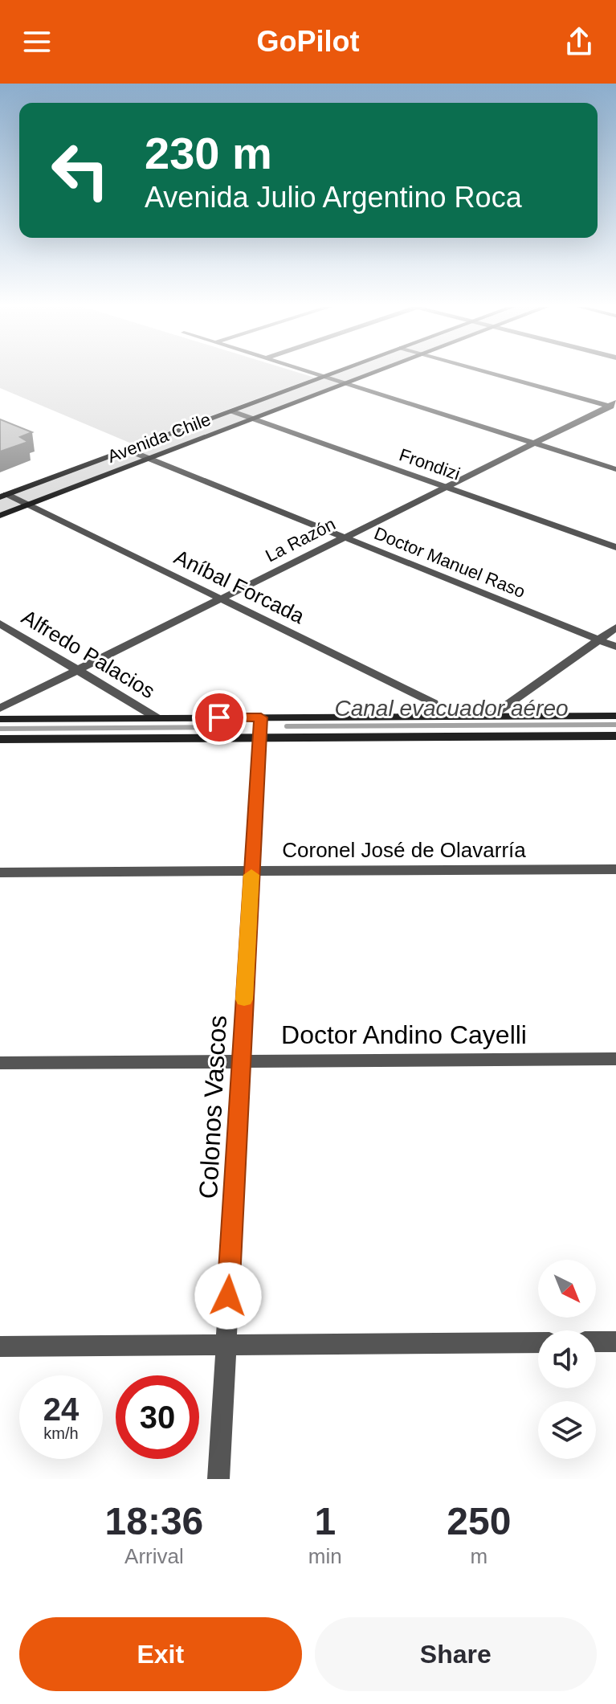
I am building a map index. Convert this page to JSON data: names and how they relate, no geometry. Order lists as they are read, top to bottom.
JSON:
{
  "streets": {
    "main road": ["Avenida Chile"],
    "street": [
      "Frondizi",
      "La Razón",
      "Doctor Manuel Raso",
      "Aníbal Forcada",
      "Alfredo Palacios",
      "Coronel José de Olavarría",
      "Doctor Andino Cayelli",
      "Colonos Vascos"
    ]
  },
  "crossings": [
    ["Avenida Chile", "Frondizi"],
    ["Avenida Chile", "Doctor Manuel Raso"],
    ["Avenida Chile", "Aníbal Forcada"],
    ["Frondizi", "La Razón"],
    ["La Razón", "Doctor Manuel Raso"],
    ["La Razón", "Aníbal Forcada"],
    ["La Razón", "Alfredo Palacios"],
    ["Coronel José de Olavarría", "Colonos Vascos"],
    ["Doctor Andino Cayelli", "Colonos Vascos"]
  ],
  "water": ["Canal evacuador aéreo"],
  "north": "bottom right",
  "page": {
    "header": "GoPilot",
    "turn": ["230 m", "Avenida Julio Argentino Roca"],
    "speed": "24 km/h",
    "limit": "30",
    "eta": [
      "18:36",
      "Arrival",
      "1",
      "min",
      "250",
      "m"
    ],
    "buttons": ["Exit", "Share"]
  }
}
